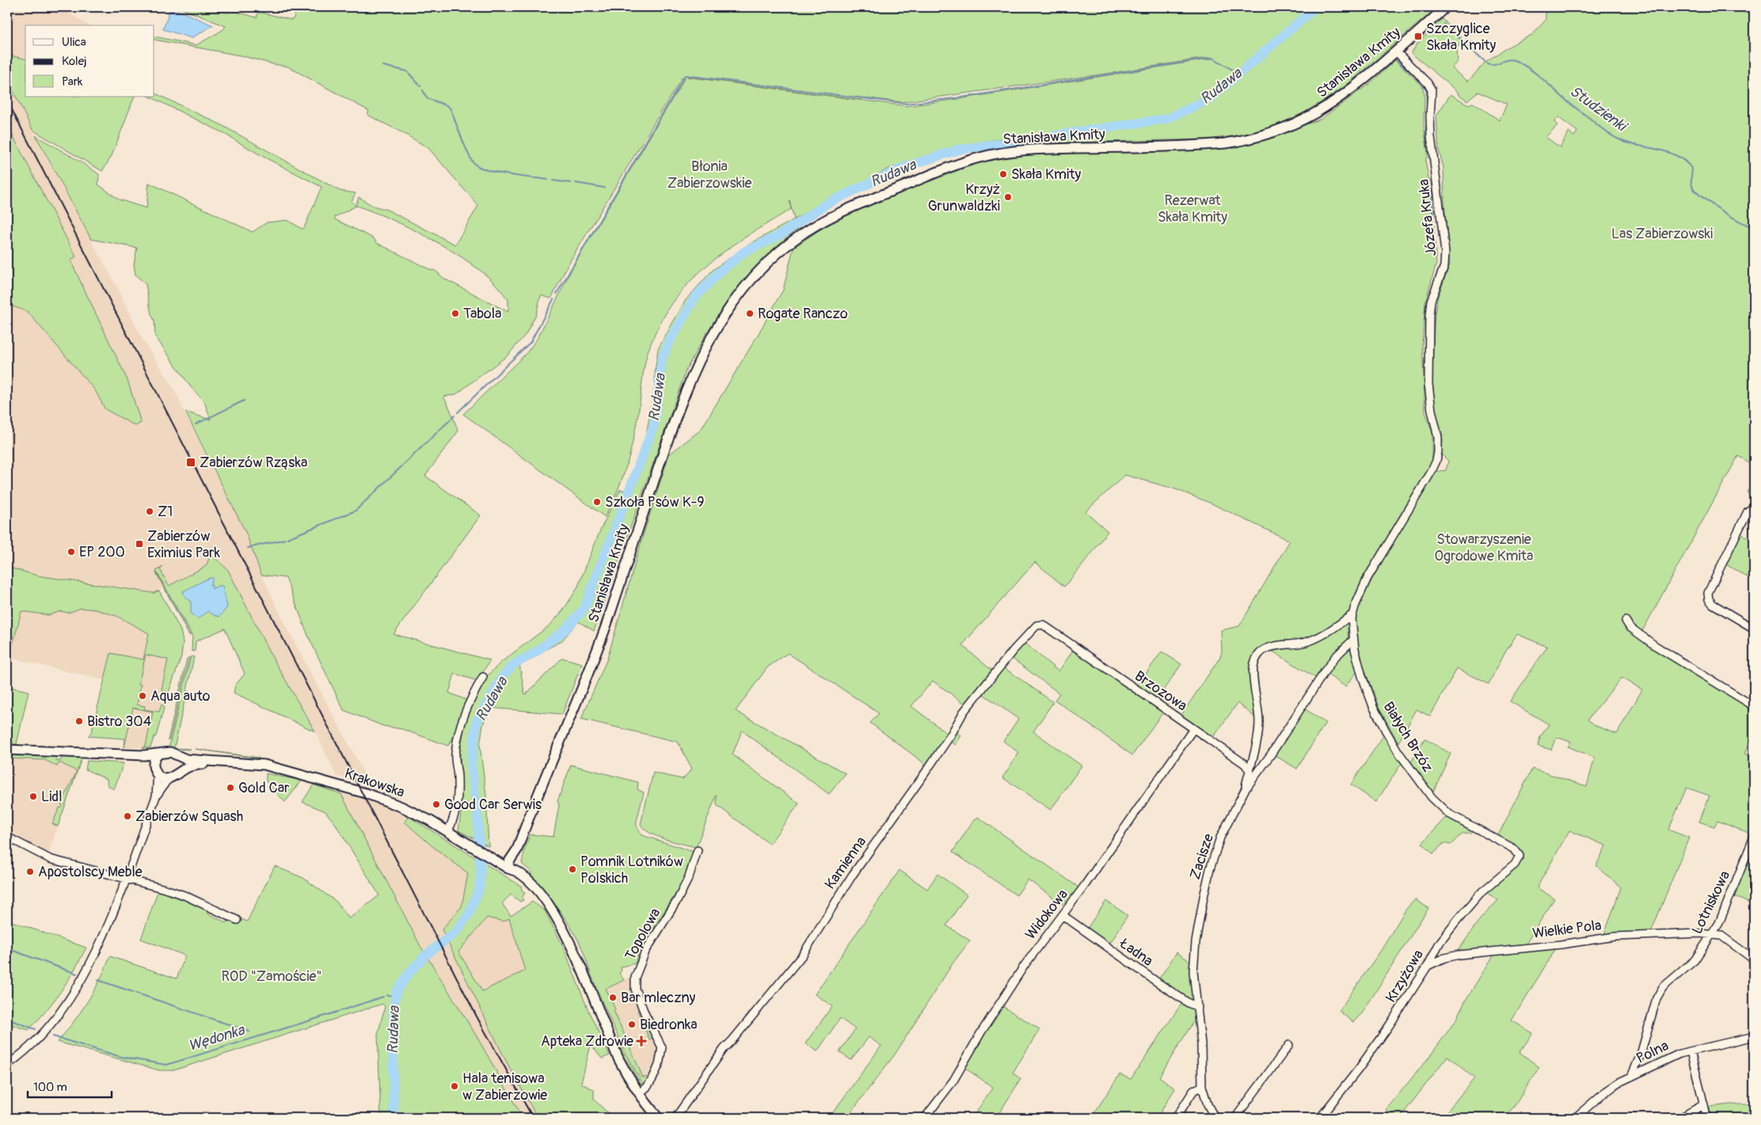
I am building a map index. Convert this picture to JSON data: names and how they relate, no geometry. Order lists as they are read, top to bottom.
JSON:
{
  "streets": {
    "main road": ["Stanisława Kmity", "Krakowska"],
    "street": [
      "Józefa Kruka",
      "Brzozowa",
      "Białych Brzóz",
      "Zacisze",
      "Kamienna",
      "Lotniskowa",
      "Widokowa",
      "Wielkie Pola",
      "Topolowa",
      "Ładna",
      "Krzyżowa",
      "Polna"
    ]
  },
  "crossings": [
    ["Stanisława Kmity", "Józefa Kruka"],
    ["Stanisława Kmity", "Krakowska"],
    ["Józefa Kruka", "Białych Brzóz"],
    ["Brzozowa", "Kamienna"],
    ["Brzozowa", "Widokowa"],
    ["Białych Brzóz", "Zacisze"],
    ["Białych Brzóz", "Krzyżowa"],
    ["Krakowska", "Topolowa"],
    ["Zacisze", "Ładna"],
    ["Lotniskowa", "Wielkie Pola"],
    ["Lotniskowa", "Polna"],
    ["Widokowa", "Ładna"],
    ["Wielkie Pola", "Krzyżowa"]
  ],
  "water": ["Rudawa", "Studzienki", "Wędonka"],
  "parks": [
    "Błonia Zabierzowskie",
    "Rezerwat Skała Kmity",
    "Las Zabierzowski",
    "Stowarzyszenie Ogrodowe Kmita",
    "ROD \"Zamoście\""
  ],
  "places": {
    "transit": ["Szczyglice Skała Kmity", "Zabierzów Rząska", "Zabierzów Eximius Park"],
    "other": [
      "Skała Kmity",
      "Krzyż Grunwaldzki",
      "Tabola",
      "Rogate Ranczo",
      "Szkoła Psów K-9",
      "Z1",
      "EP 200",
      "Aqua auto",
      "Bistro 304",
      "Gold Car",
      "Lidl",
      "Good Car Serwis",
      "Zabierzów Squash",
      "Pomnik Lotników Polskich",
      "Apostolscy Meble",
      "Bar mleczny",
      "Biedronka",
      "Hala tenisowa w Zabierzowie"
    ],
    "health": ["Apteka Zdrowie"]
  },
  "legend": ["Ulica", "Kolej", "Park"],
  "scale_bar": "100 m"
}
